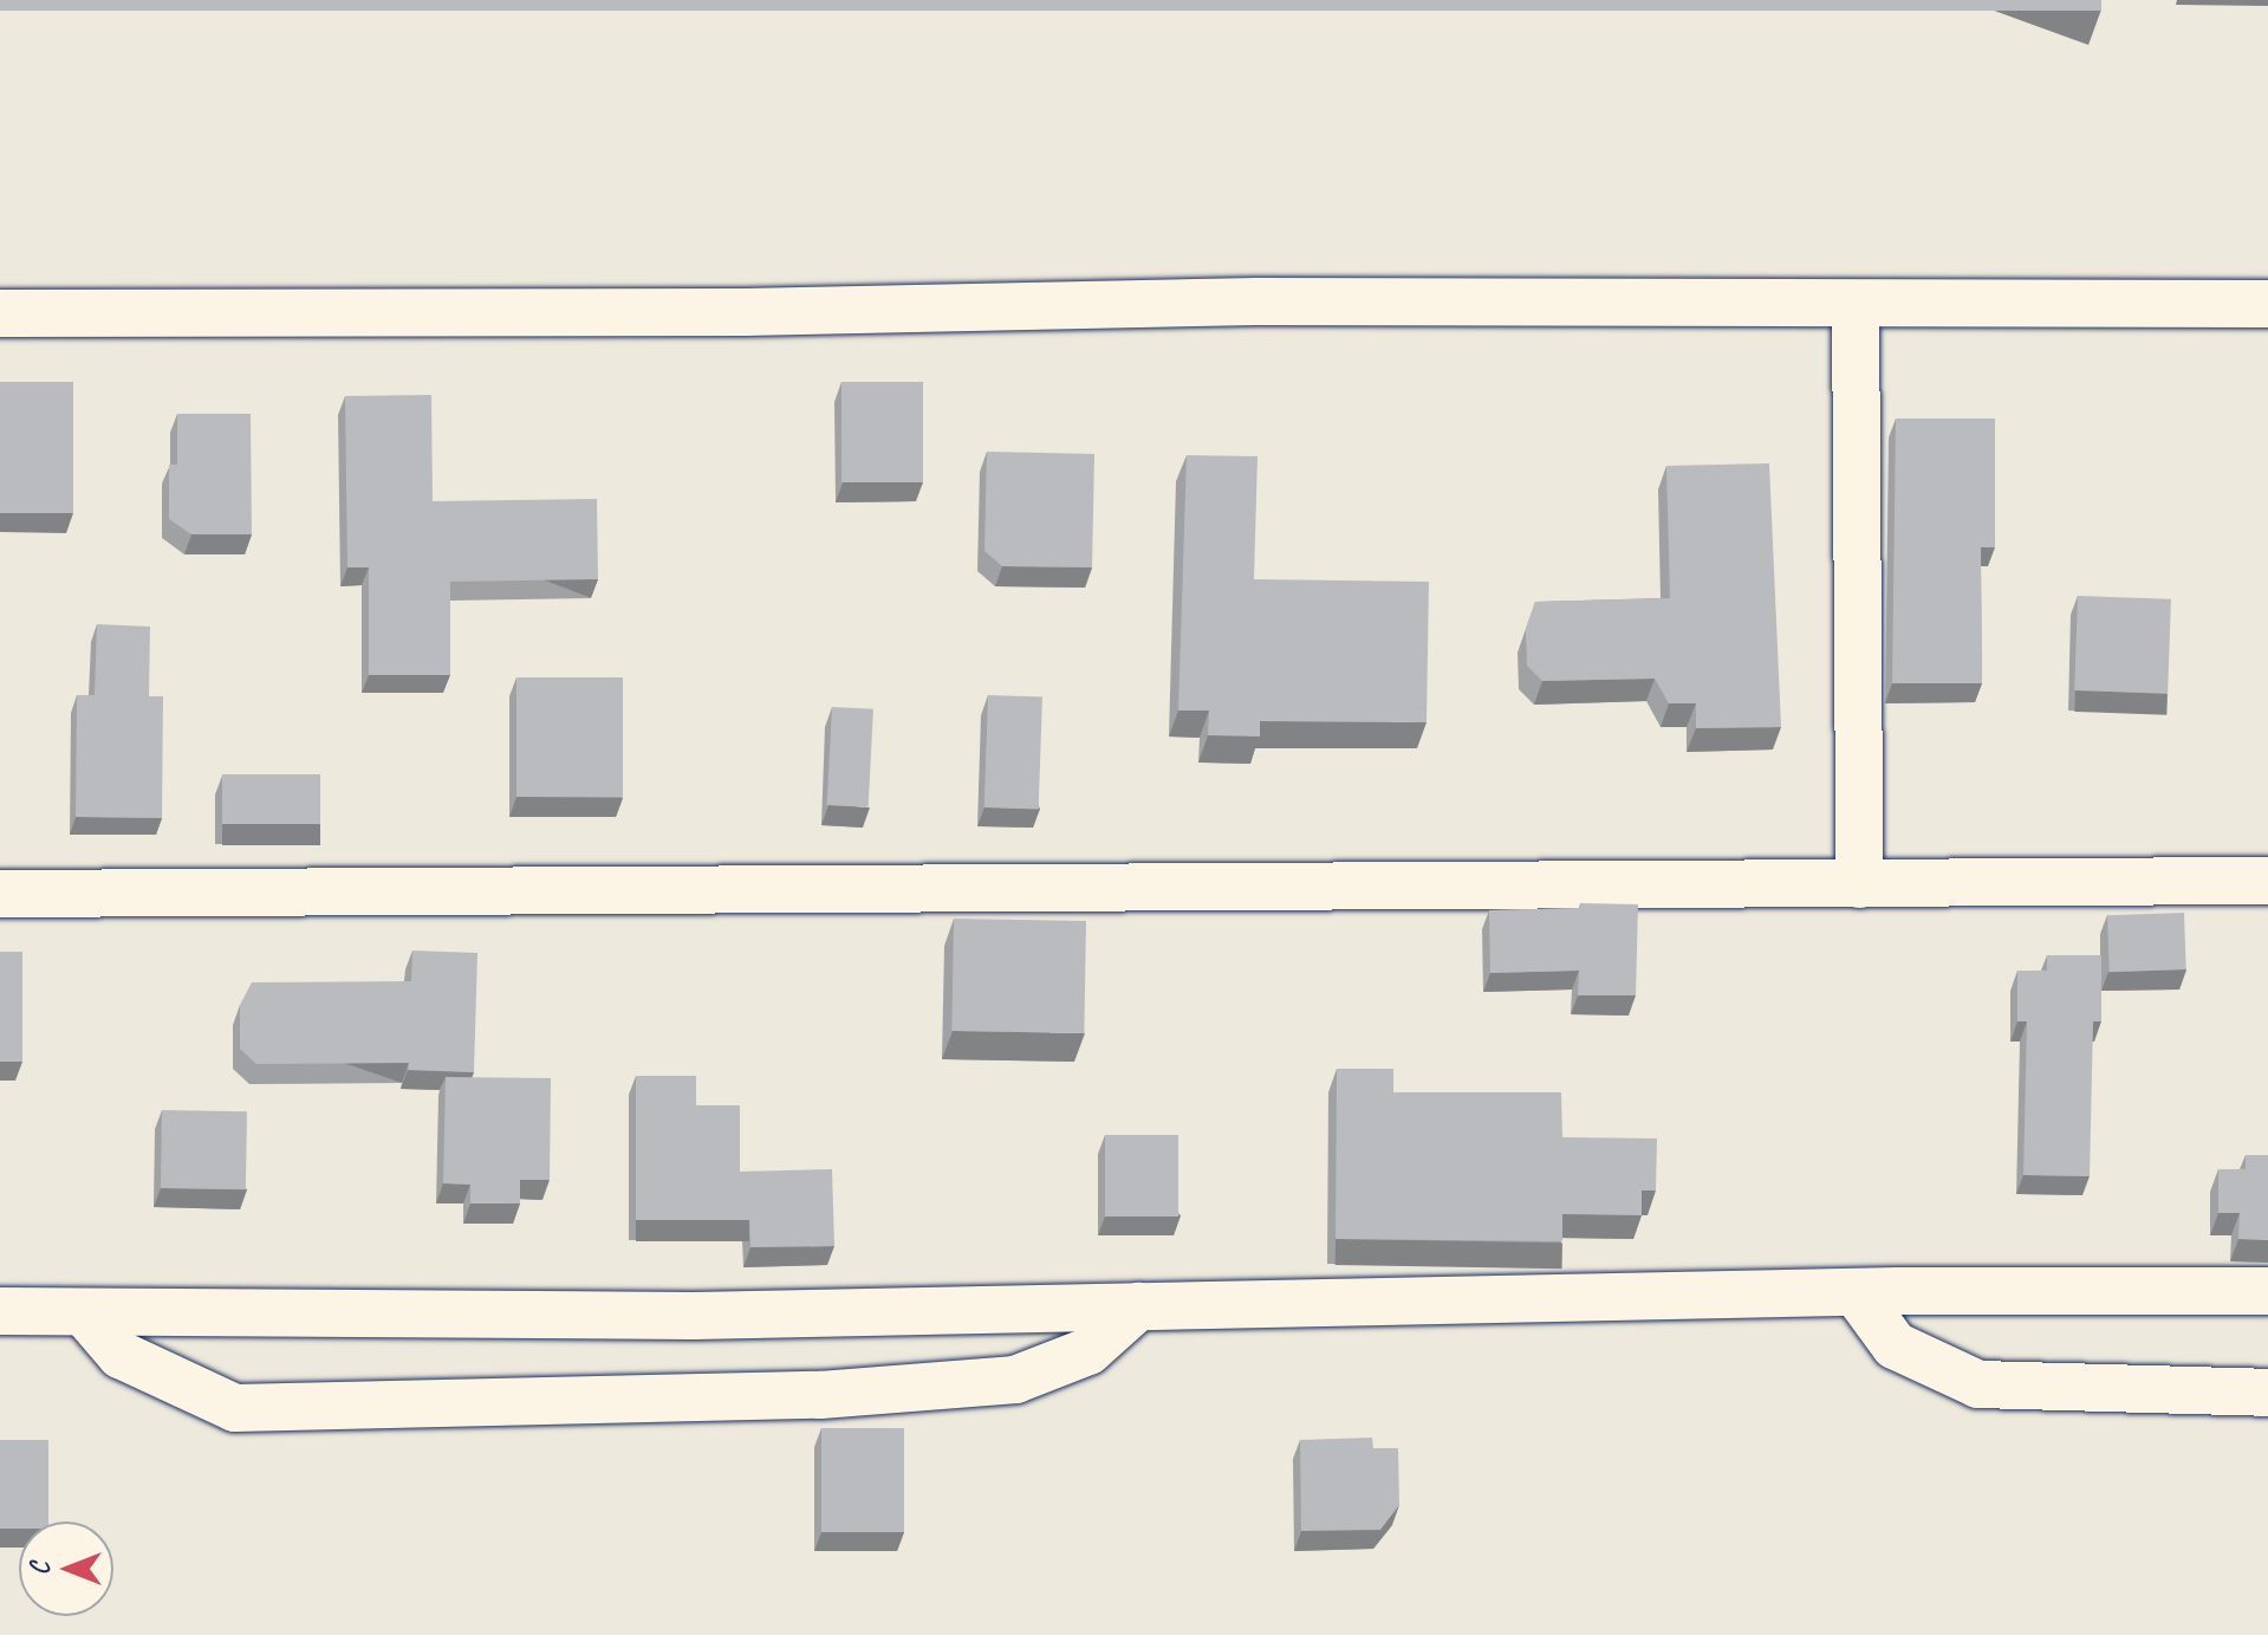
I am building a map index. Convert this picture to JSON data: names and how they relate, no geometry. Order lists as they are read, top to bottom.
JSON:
{
  "north": "left"
}
